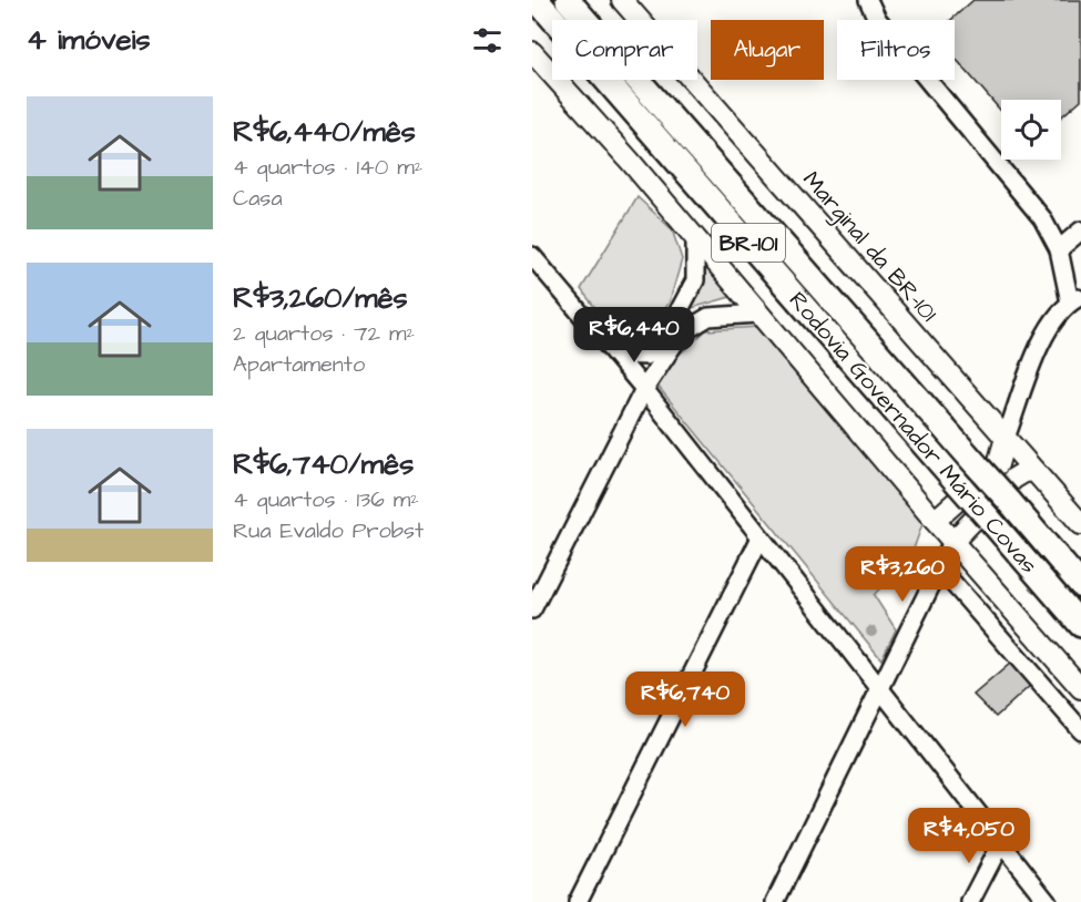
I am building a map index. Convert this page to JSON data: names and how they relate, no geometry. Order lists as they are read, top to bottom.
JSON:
{
  "streets": {
    "highway": ["BR-101", "Rodovia Governador Mário Covas"],
    "main road": ["Marginal da BR-101"]
  },
  "page": {
    "heading": "4 imóveis",
    "chip": ["Comprar", "Alugar", "Filtros"],
    "list": [
      {
        "name": "R$6,440/mês",
        "note": "4 quartos · 140 m² · Casa"
      },
      {
        "name": "R$3,260/mês",
        "note": "2 quartos · 72 m² · Apartamento"
      },
      {
        "name": "R$6,740/mês",
        "note": "4 quartos · 136 m² · Rua Evaldo Probst"
      }
    ],
    "price": [
      "R$6,440",
      "R$3,260",
      "R$6,740",
      "R$4,050"
    ]
  }
}
